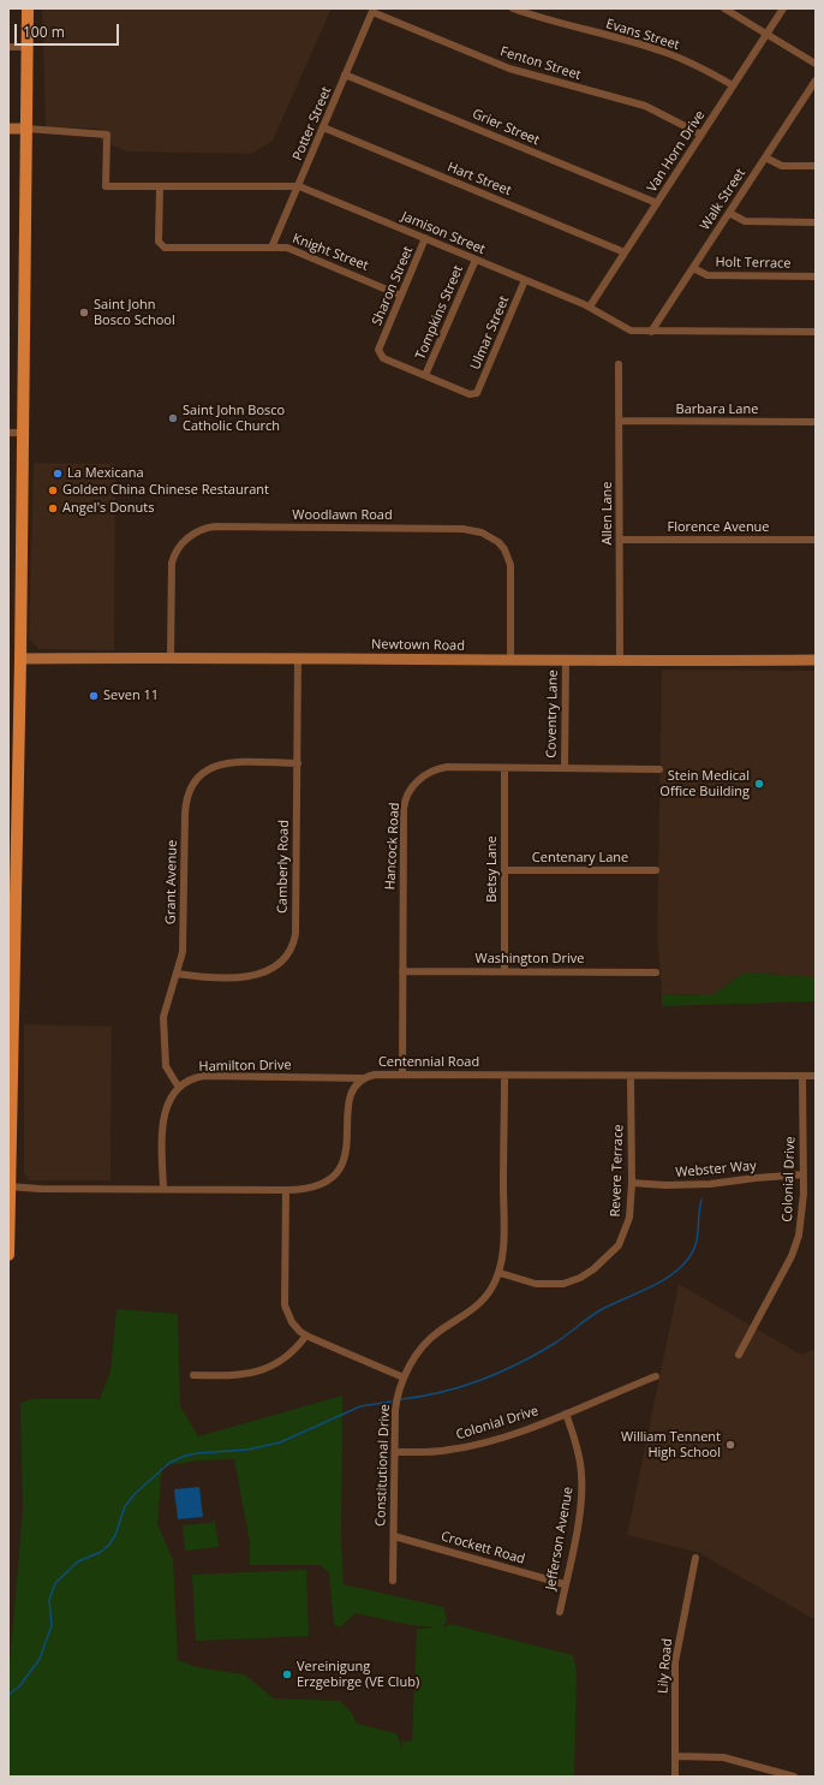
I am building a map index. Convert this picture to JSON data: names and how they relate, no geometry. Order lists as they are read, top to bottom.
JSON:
{
  "streets": {
    "street": [
      "Evans Street",
      "Fenton Street",
      "Potter Street",
      "Grier Street",
      "Van Horn Drive",
      "Hart Street",
      "Walk Street",
      "Jamison Street",
      "Knight Street",
      "Holt Terrace",
      "Sharon Street",
      "Tompkins Street",
      "Ulmar Street",
      "Barbara Lane",
      "Allen Lane",
      "Woodlawn Road",
      "Florence Avenue",
      "Newtown Road",
      "Coventry Lane",
      "Hancock Road",
      "Centenary Lane",
      "Camberly Road",
      "Betsy Lane",
      "Grant Avenue",
      "Washington Drive",
      "Centennial Road",
      "Hamilton Drive",
      "Webster Way",
      "Revere Terrace",
      "Colonial Drive",
      "Constitutional Drive",
      "Jefferson Avenue",
      "Crockett Road",
      "Lily Road"
    ]
  },
  "crossings": [
    ["Evans Street", "Van Horn Drive"],
    ["Fenton Street", "Potter Street"],
    ["Fenton Street", "Van Horn Drive"],
    ["Potter Street", "Grier Street"],
    ["Potter Street", "Hart Street"],
    ["Potter Street", "Jamison Street"],
    ["Potter Street", "Knight Street"],
    ["Grier Street", "Van Horn Drive"],
    ["Van Horn Drive", "Hart Street"],
    ["Van Horn Drive", "Jamison Street"],
    ["Walk Street", "Jamison Street"],
    ["Walk Street", "Holt Terrace"],
    ["Jamison Street", "Knight Street"],
    ["Jamison Street", "Sharon Street"],
    ["Jamison Street", "Tompkins Street"],
    ["Jamison Street", "Ulmar Street"],
    ["Knight Street", "Sharon Street"],
    ["Sharon Street", "Tompkins Street"],
    ["Sharon Street", "Ulmar Street"],
    ["Tompkins Street", "Ulmar Street"],
    ["Barbara Lane", "Allen Lane"],
    ["Allen Lane", "Florence Avenue"],
    ["Allen Lane", "Newtown Road"],
    ["Woodlawn Road", "Newtown Road"],
    ["Newtown Road", "Coventry Lane"],
    ["Newtown Road", "Camberly Road"],
    ["Coventry Lane", "Hancock Road"],
    ["Hancock Road", "Betsy Lane"],
    ["Hancock Road", "Washington Drive"],
    ["Hancock Road", "Centennial Road"],
    ["Centenary Lane", "Betsy Lane"],
    ["Camberly Road", "Grant Avenue"],
    ["Betsy Lane", "Washington Drive"],
    ["Grant Avenue", "Hamilton Drive"],
    ["Centennial Road", "Hamilton Drive"],
    ["Centennial Road", "Revere Terrace"],
    ["Centennial Road", "Colonial Drive"],
    ["Centennial Road", "Constitutional Drive"],
    ["Webster Way", "Revere Terrace"],
    ["Webster Way", "Colonial Drive"],
    ["Revere Terrace", "Constitutional Drive"],
    ["Colonial Drive", "Constitutional Drive"],
    ["Colonial Drive", "Jefferson Avenue"],
    ["Constitutional Drive", "Crockett Road"],
    ["Jefferson Avenue", "Crockett Road"]
  ],
  "places": [
    "Saint John Bosco School",
    "Saint John Bosco Catholic Church",
    "La Mexicana",
    "Golden China Chinese Restaurant",
    "Angel's Donuts",
    "Seven 11",
    "Stein Medical Office Building",
    "William Tennent High School",
    "Vereinigung Erzgebirge (VE Club)"
  ],
  "scale_bar": "100 m"
}
